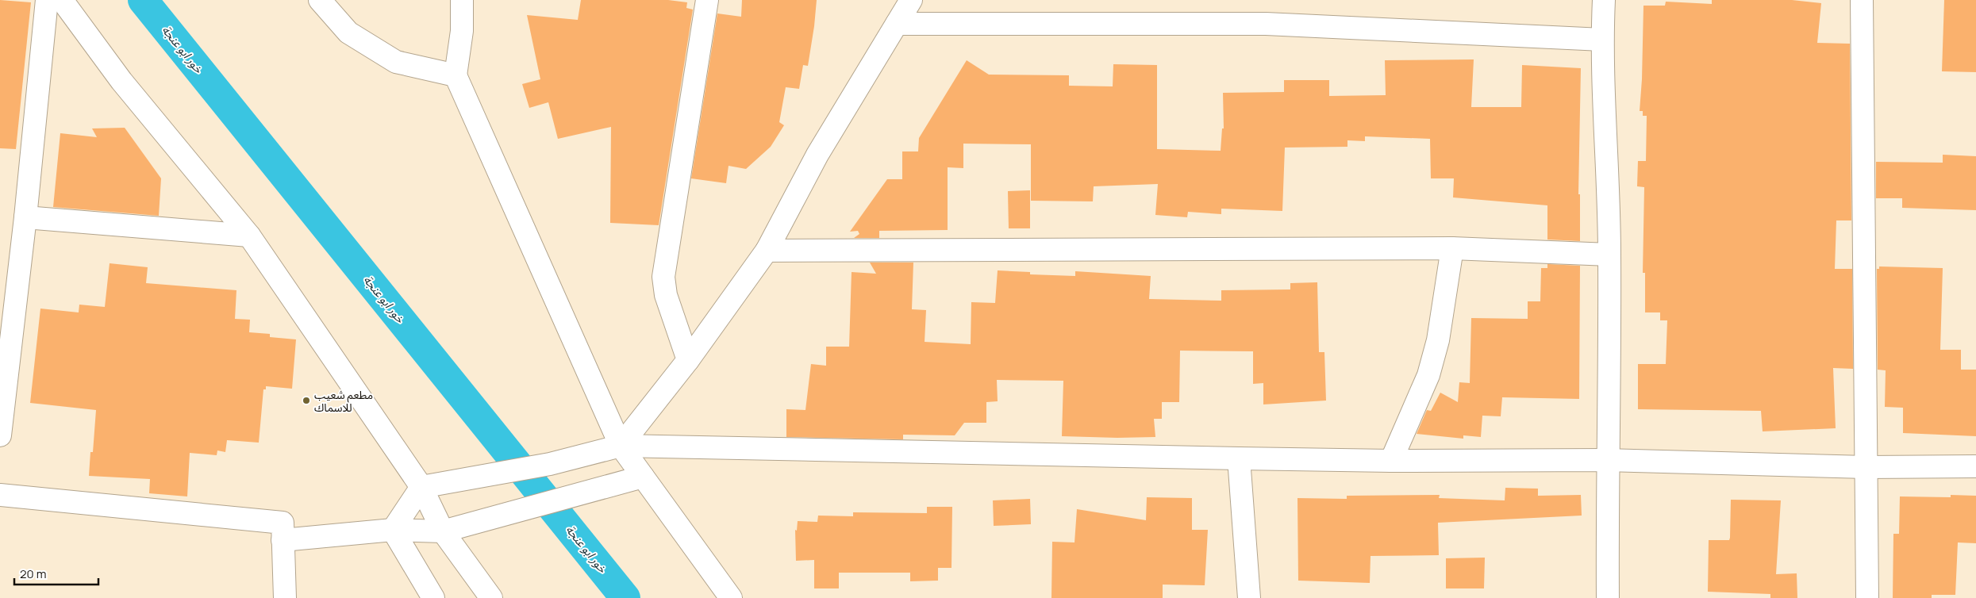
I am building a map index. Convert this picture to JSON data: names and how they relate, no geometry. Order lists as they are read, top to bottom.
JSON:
{
  "water": ["خور ابو عنجة"],
  "places": ["مطعم شعيب للاسماك"],
  "scale_bar": "20 m"
}
